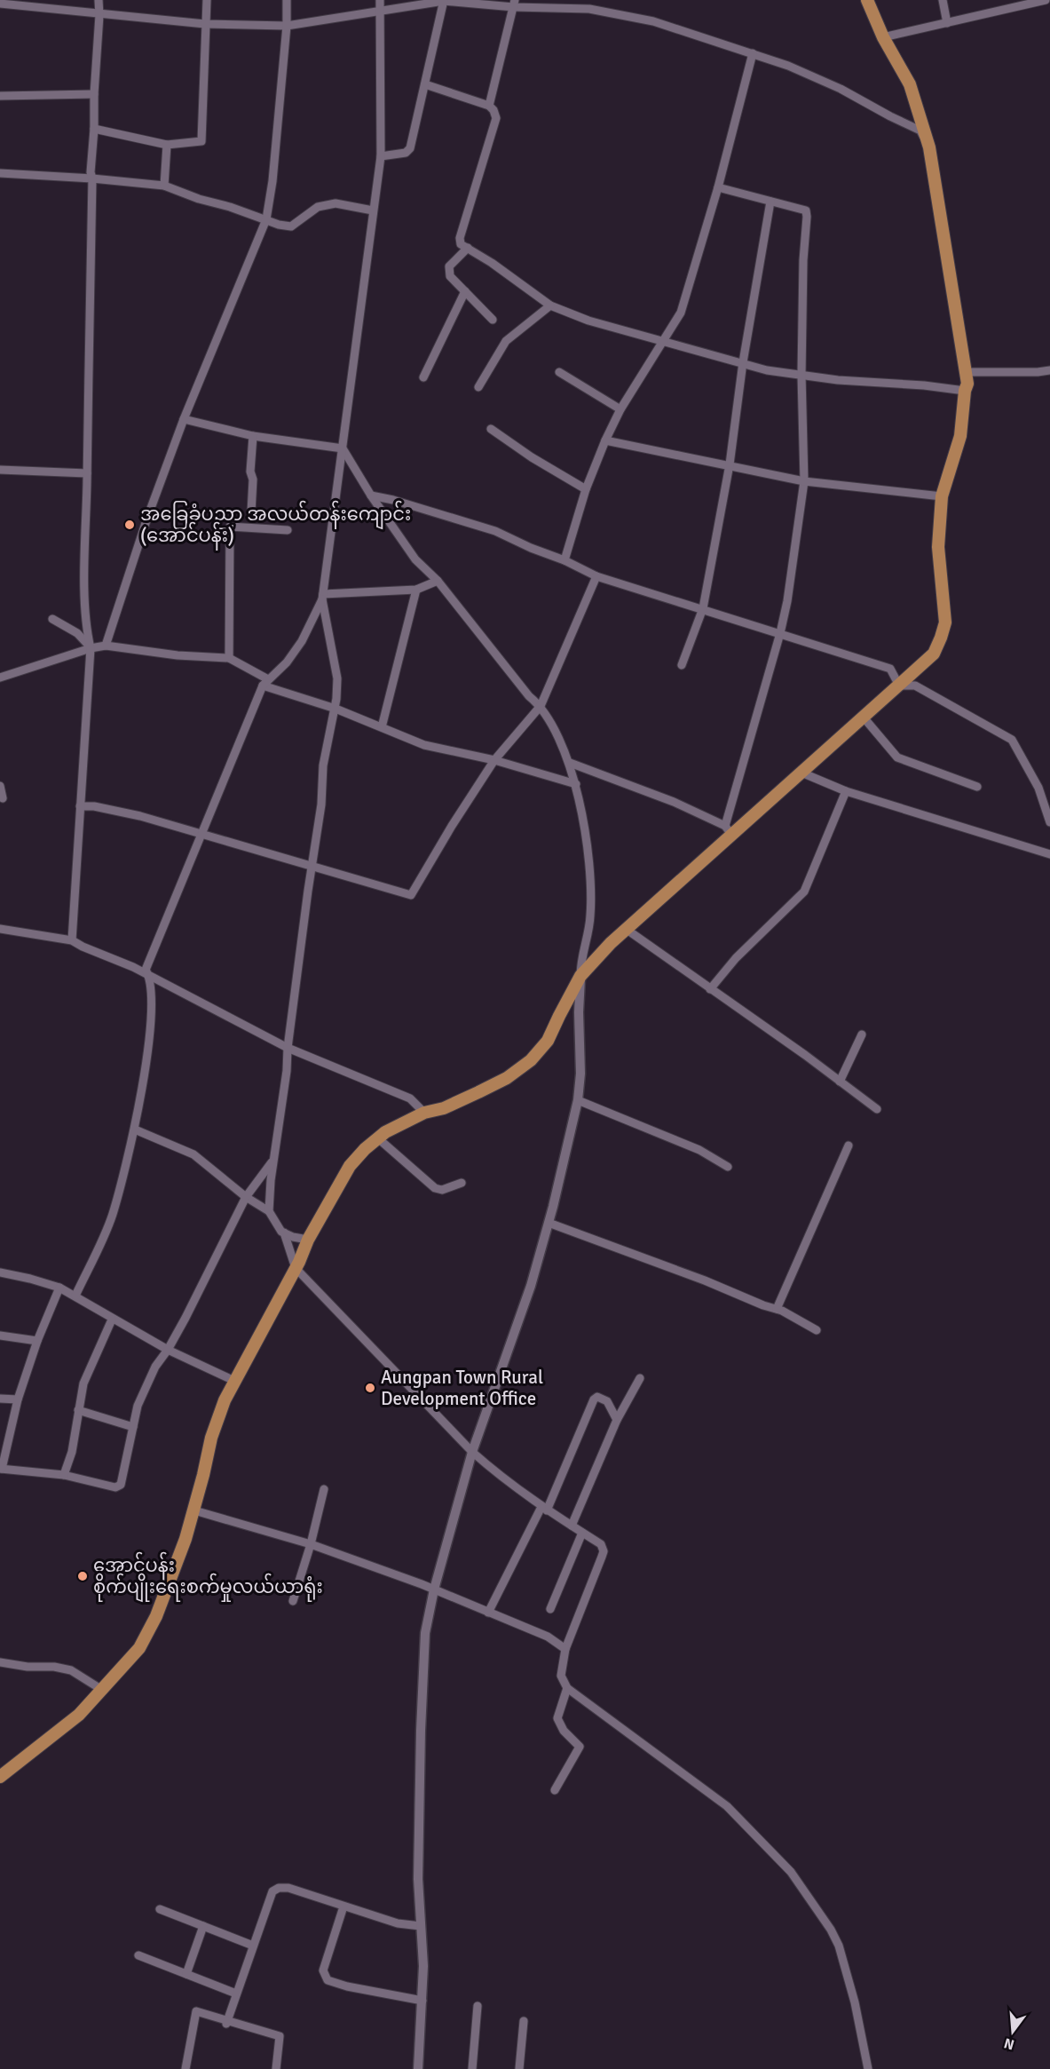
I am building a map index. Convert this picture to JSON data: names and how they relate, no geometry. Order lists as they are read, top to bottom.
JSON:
{
  "places": ["အခြေခံပညာ အလယ်တန်းကျောင်း (အောင်ပန်း)", "Aungpan Town Rural Development Office", "အောင်ပန်း စိုက်ပျိုးရေးစက်မှုလယ်ယာရုံး"],
  "north": "bottom"
}
